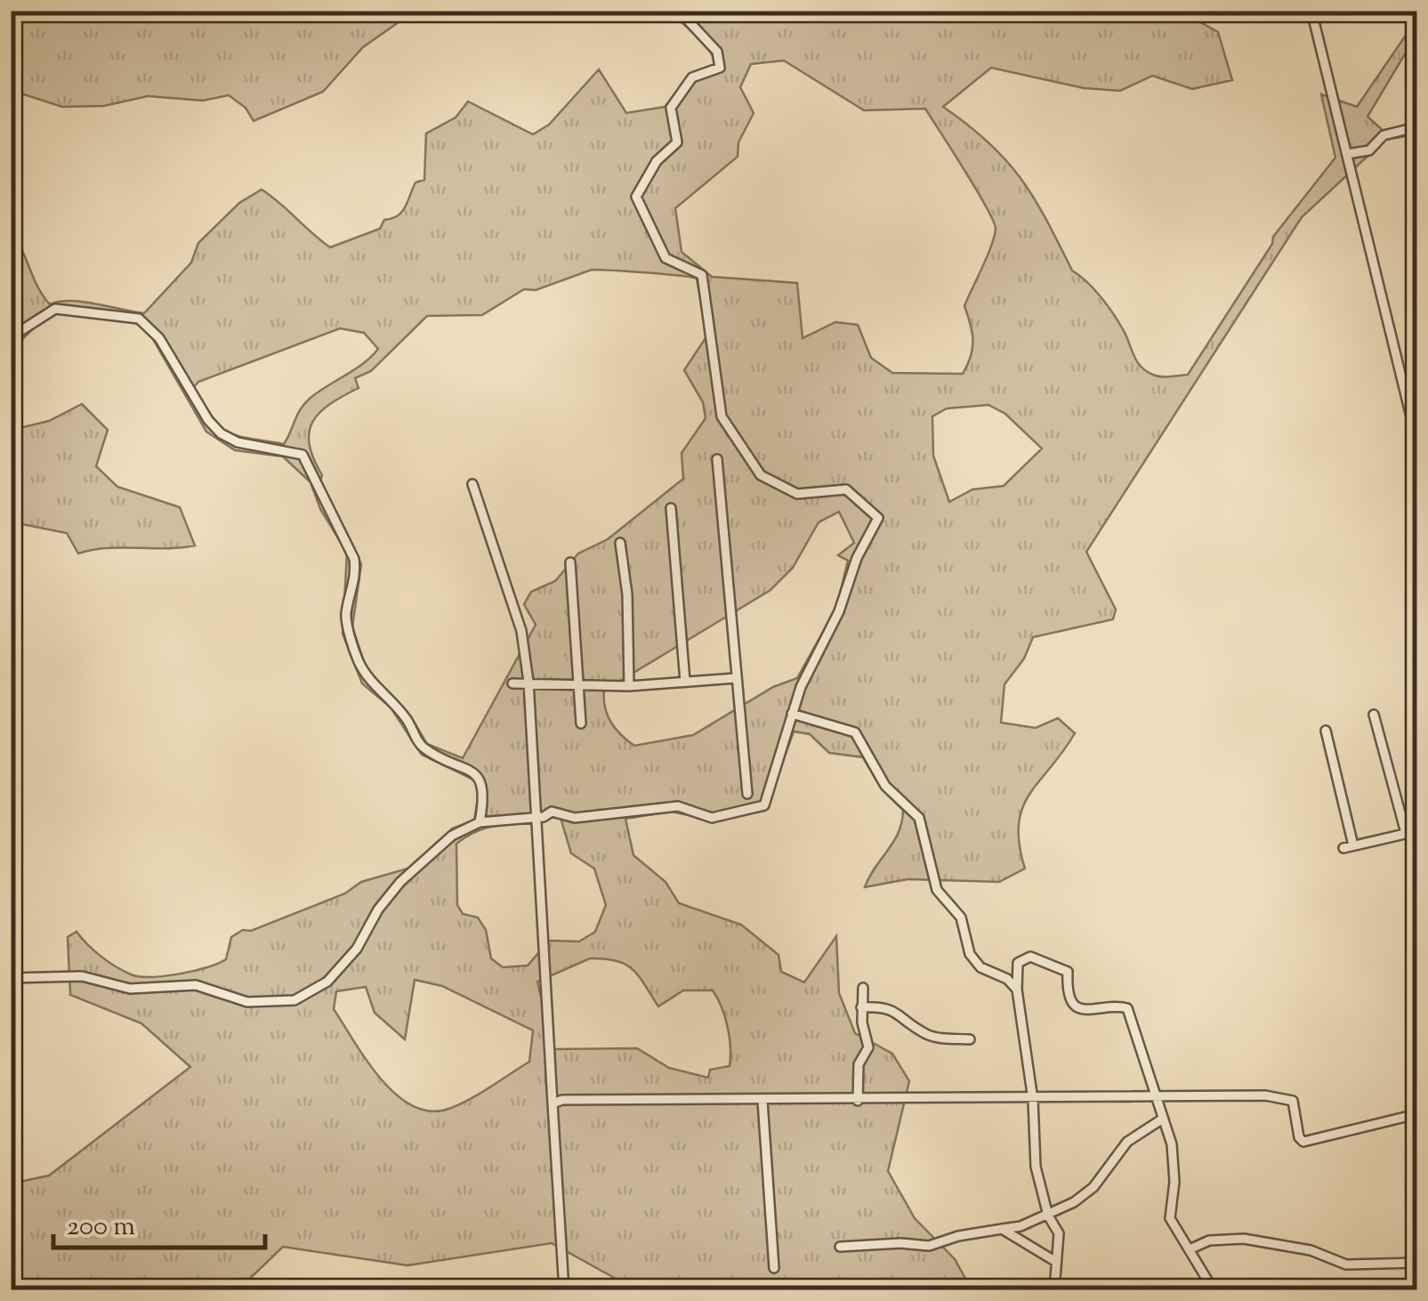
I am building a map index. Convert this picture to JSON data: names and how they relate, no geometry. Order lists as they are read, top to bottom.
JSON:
{
  "scale_bar": "200 m"
}
